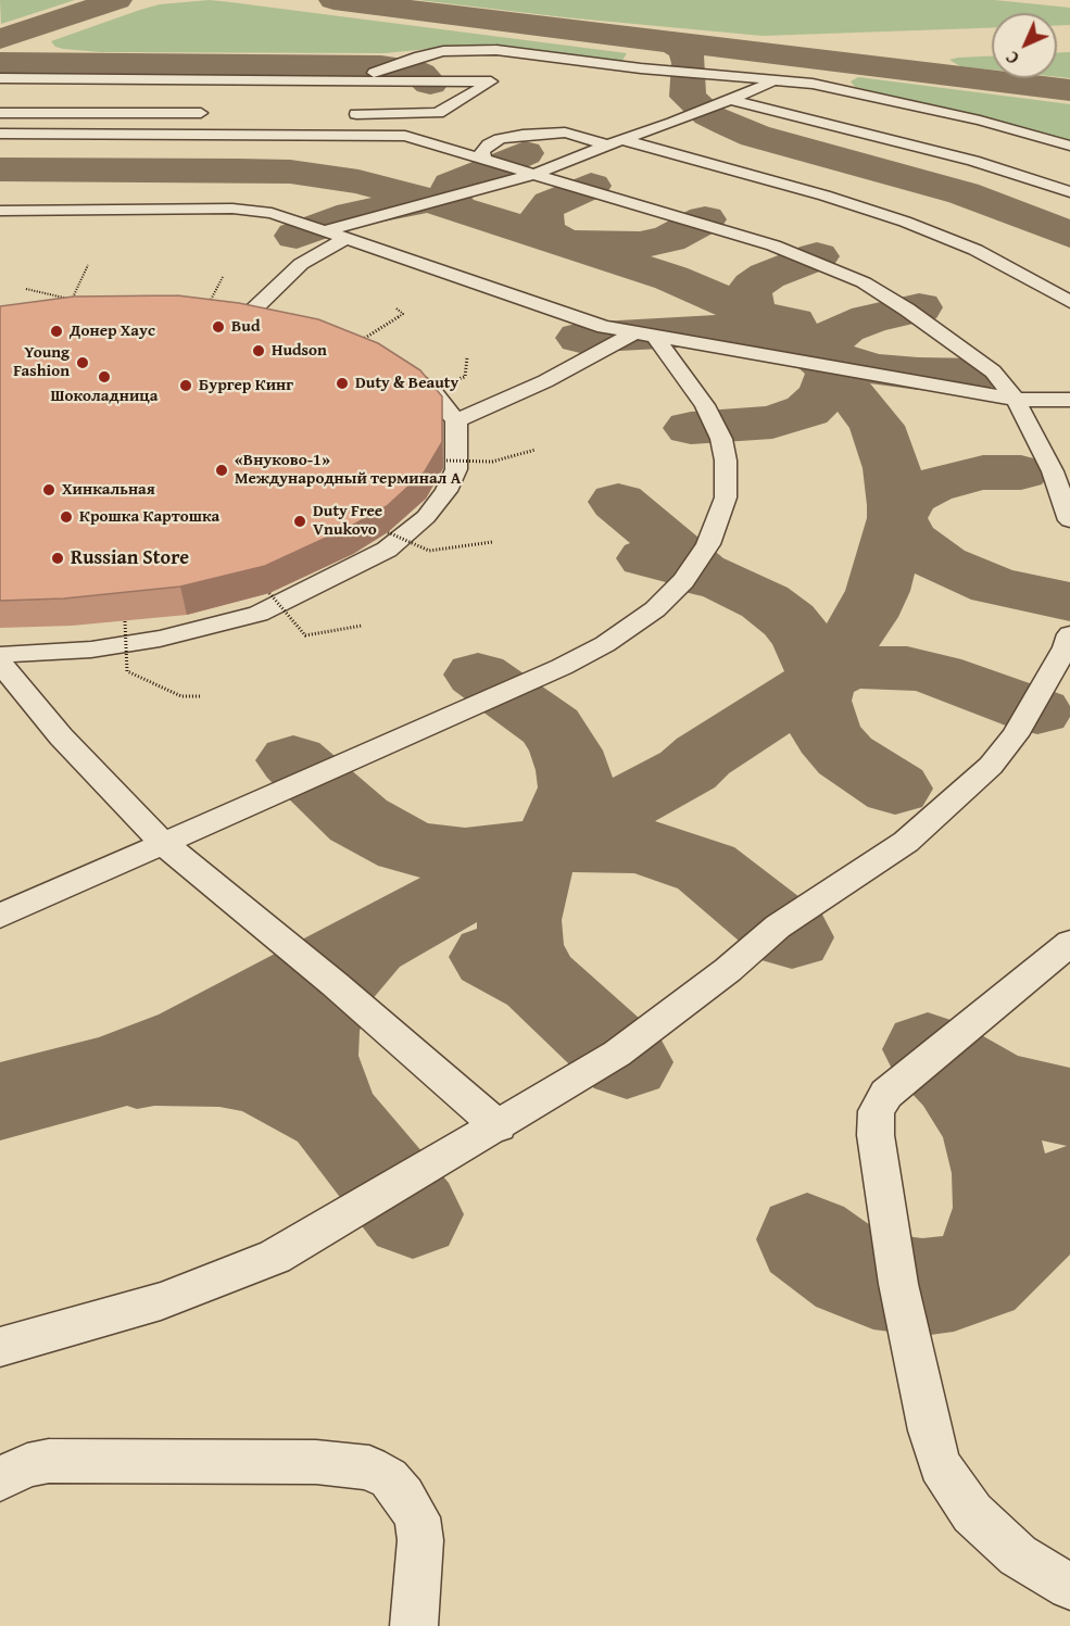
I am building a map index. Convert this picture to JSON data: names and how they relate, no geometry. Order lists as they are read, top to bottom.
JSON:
{
  "places": [
    "Bud",
    "Донер Хаус",
    "Hudson",
    "Young Fashion",
    "Шоколадница",
    "Duty & Beauty",
    "Бургер Кинг",
    "«Внуково-1» Международный терминал А",
    "Хинкальная",
    "Крошка Картошка",
    "Duty Free Vnukovo",
    "Russian Store"
  ],
  "north": "bottom left"
}
